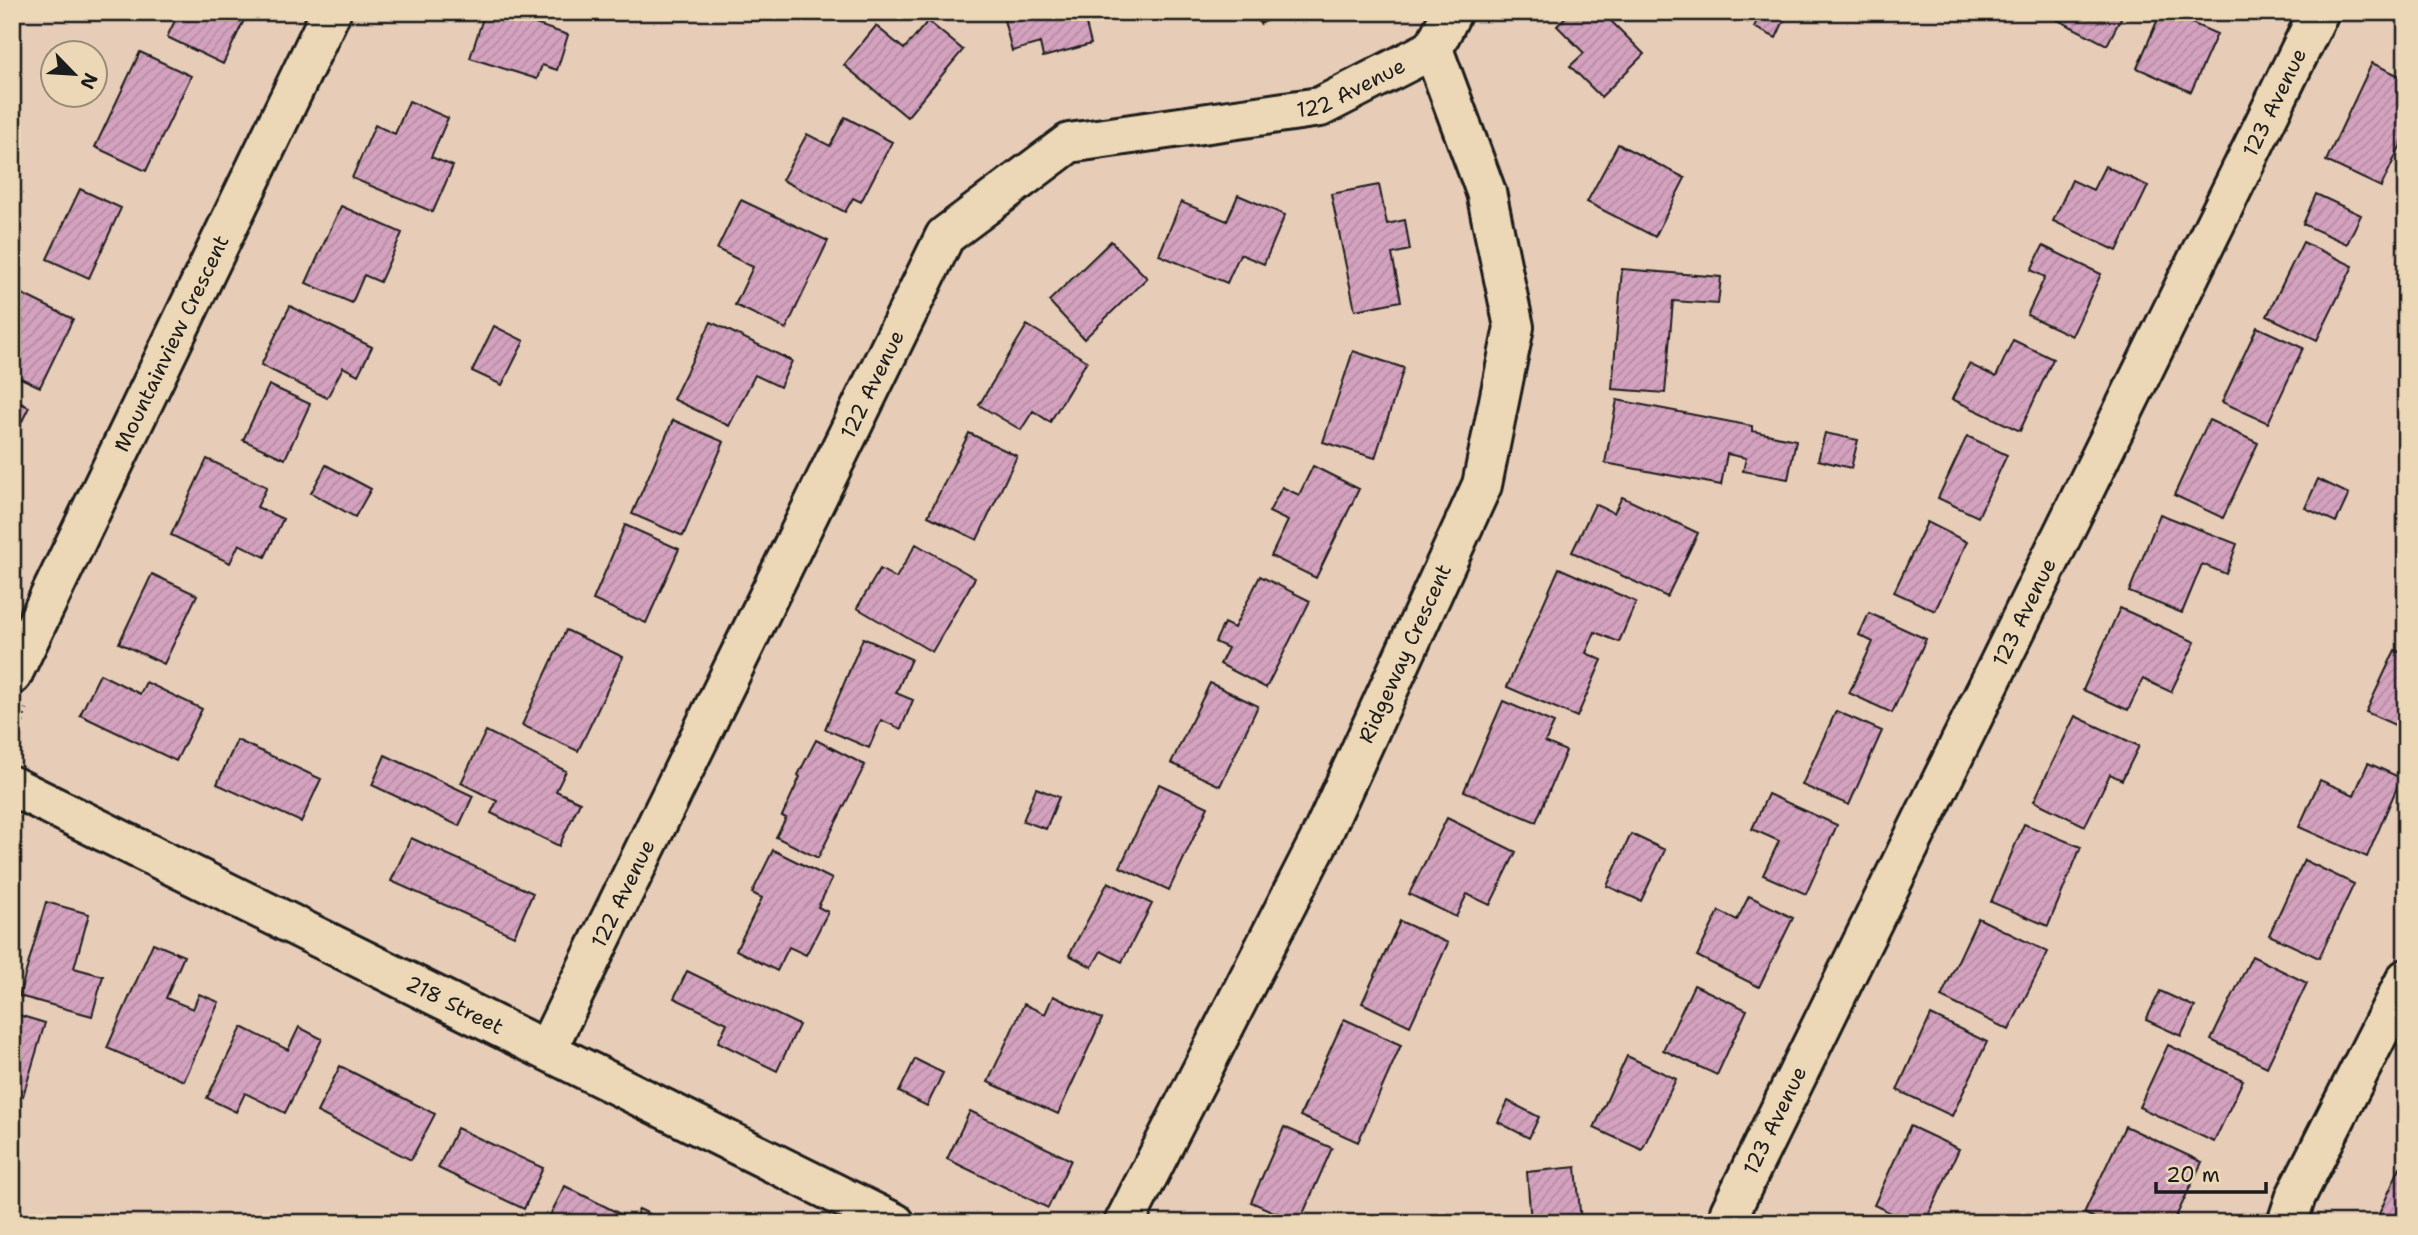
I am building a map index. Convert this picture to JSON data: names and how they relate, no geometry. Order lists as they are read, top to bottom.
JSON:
{
  "streets": {
    "street": [
      "122 Avenue",
      "123 Avenue",
      "Mountainview Crescent",
      "Ridgeway Crescent",
      "218 Street"
    ]
  },
  "crossings": [
    ["122 Avenue", "Ridgeway Crescent"],
    ["122 Avenue", "218 Street"]
  ],
  "scale_bar": "20 m",
  "north": "bottom right"
}
